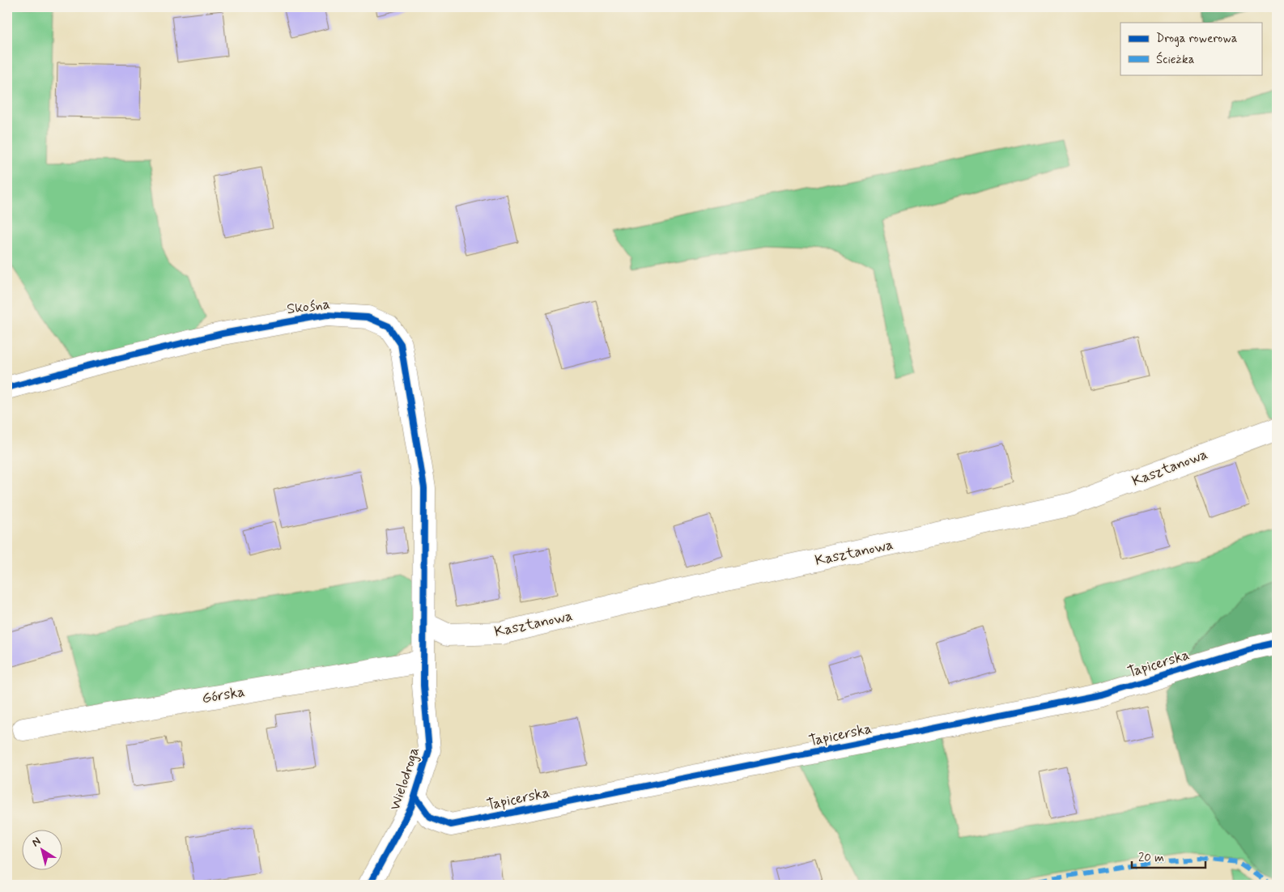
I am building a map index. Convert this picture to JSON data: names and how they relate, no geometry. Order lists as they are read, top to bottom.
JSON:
{
  "streets": {
    "street": [
      "Skośna",
      "Kasztanowa",
      "Tapicerska",
      "Górska",
      "Wielodroga"
    ]
  },
  "crossings": [
    ["Skośna", "Kasztanowa"],
    ["Skośna", "Wielodroga"],
    ["Kasztanowa", "Wielodroga"],
    ["Tapicerska", "Wielodroga"],
    ["Górska", "Wielodroga"]
  ],
  "legend": ["Droga rowerowa", "Ścieżka"],
  "scale_bar": "20 m",
  "north": "top left"
}
